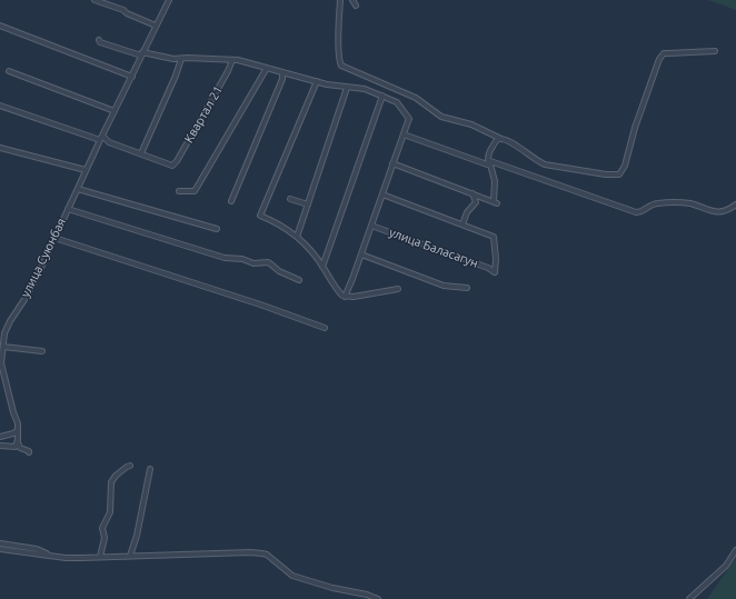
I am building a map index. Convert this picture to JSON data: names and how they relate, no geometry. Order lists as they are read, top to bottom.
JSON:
{
  "streets": {
    "street": ["Квартал 21", "улица Баласагун", "улица Суюнбая"]
  }
}
